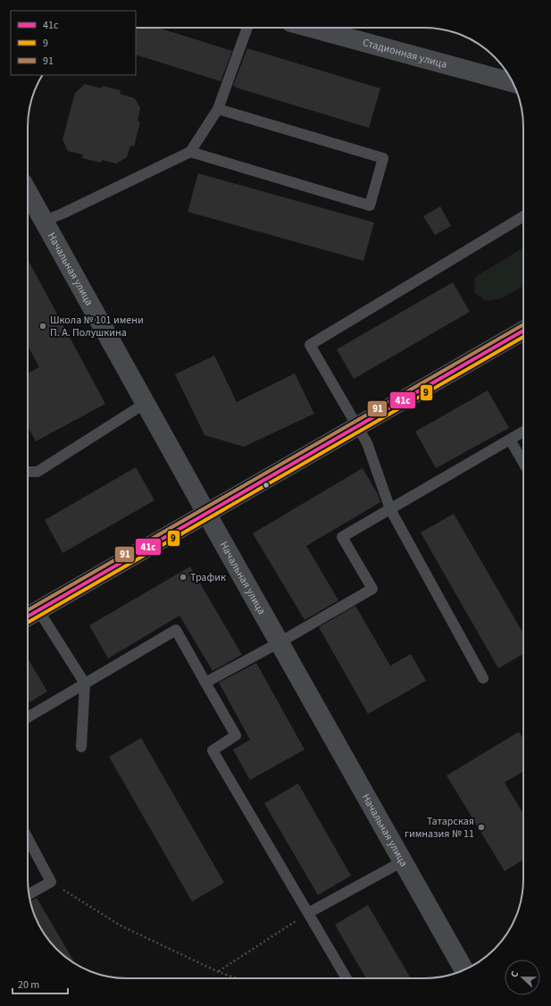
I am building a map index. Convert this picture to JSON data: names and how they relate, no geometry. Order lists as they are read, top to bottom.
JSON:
{
  "streets": {
    "street": ["Стадионная улица", "Начальная улица"]
  },
  "places": ["Школа № 101 имени П. А. Полушкина", "Трафик", "Татарская гимназия № 11"],
  "lines": ["transit line 91", "transit line 41с", "transit line 9"],
  "legend": ["41с", "9", "91"],
  "scale_bar": "20 m",
  "north": "left"
}
